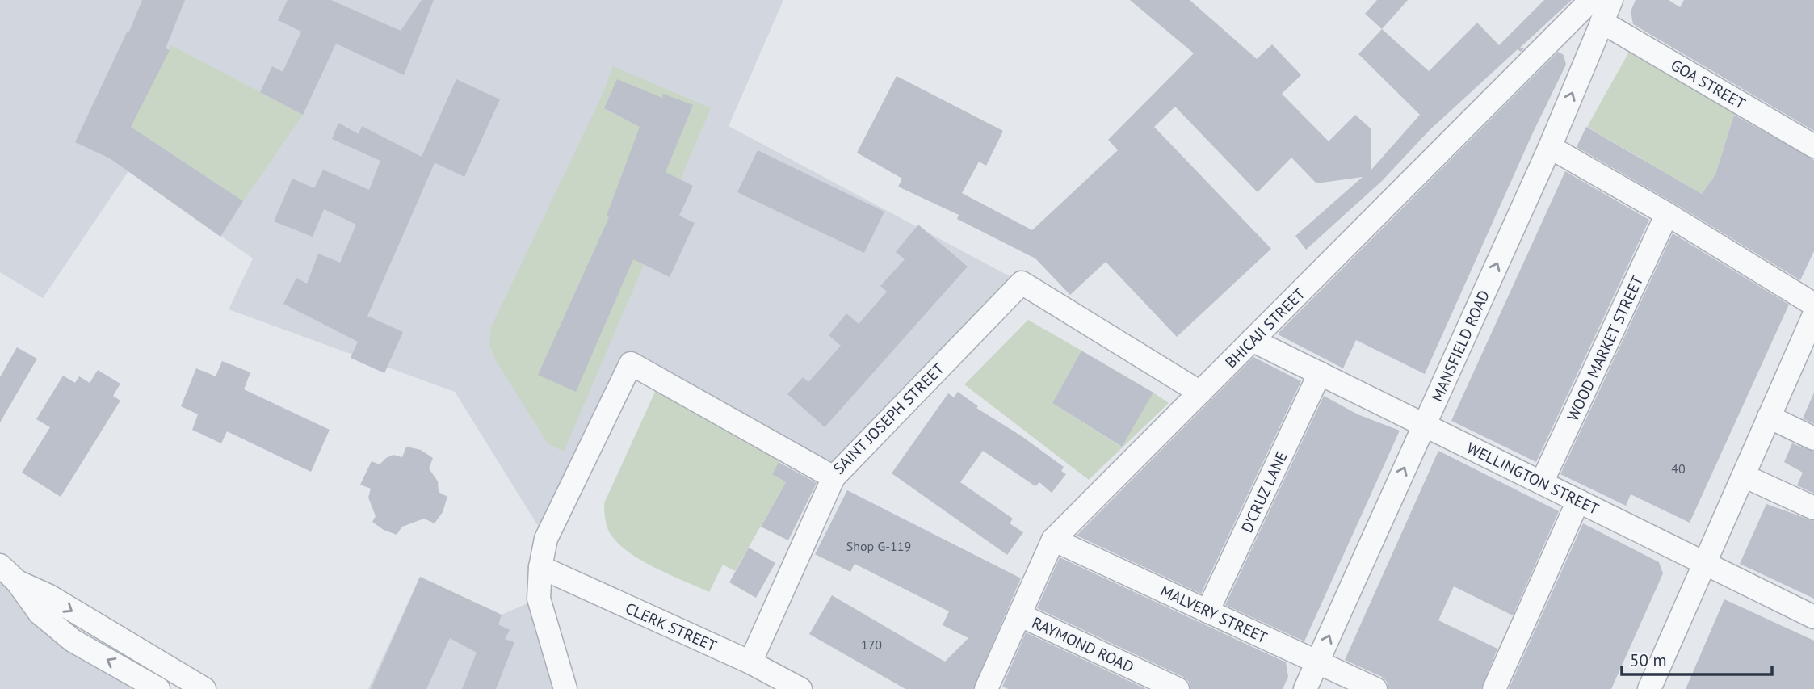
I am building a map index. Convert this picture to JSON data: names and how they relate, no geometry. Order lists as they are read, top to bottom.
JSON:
{
  "streets": {
    "street": [
      "GOA STREET",
      "BHICAJI STREET",
      "MANSFIELD ROAD",
      "WOOD MARKET STREET",
      "SAINT JOSEPH STREET",
      "WELLINGTON STREET",
      "D'CRUZ LANE",
      "MALVERY STREET",
      "CLERK STREET",
      "RAYMOND ROAD"
    ]
  },
  "crossings": [
    ["GOA STREET", "MANSFIELD ROAD"],
    ["BHICAJI STREET", "SAINT JOSEPH STREET"],
    ["BHICAJI STREET", "WELLINGTON STREET"],
    ["BHICAJI STREET", "MALVERY STREET"],
    ["BHICAJI STREET", "RAYMOND ROAD"],
    ["MANSFIELD ROAD", "WELLINGTON STREET"],
    ["MANSFIELD ROAD", "MALVERY STREET"],
    ["WOOD MARKET STREET", "WELLINGTON STREET"],
    ["SAINT JOSEPH STREET", "CLERK STREET"],
    ["WELLINGTON STREET", "D'CRUZ LANE"],
    ["D'CRUZ LANE", "MALVERY STREET"]
  ],
  "one_way": ["MANSFIELD ROAD"],
  "house_numbers": ["40", "Shop G-119", "170"],
  "scale_bar": "50 m"
}
